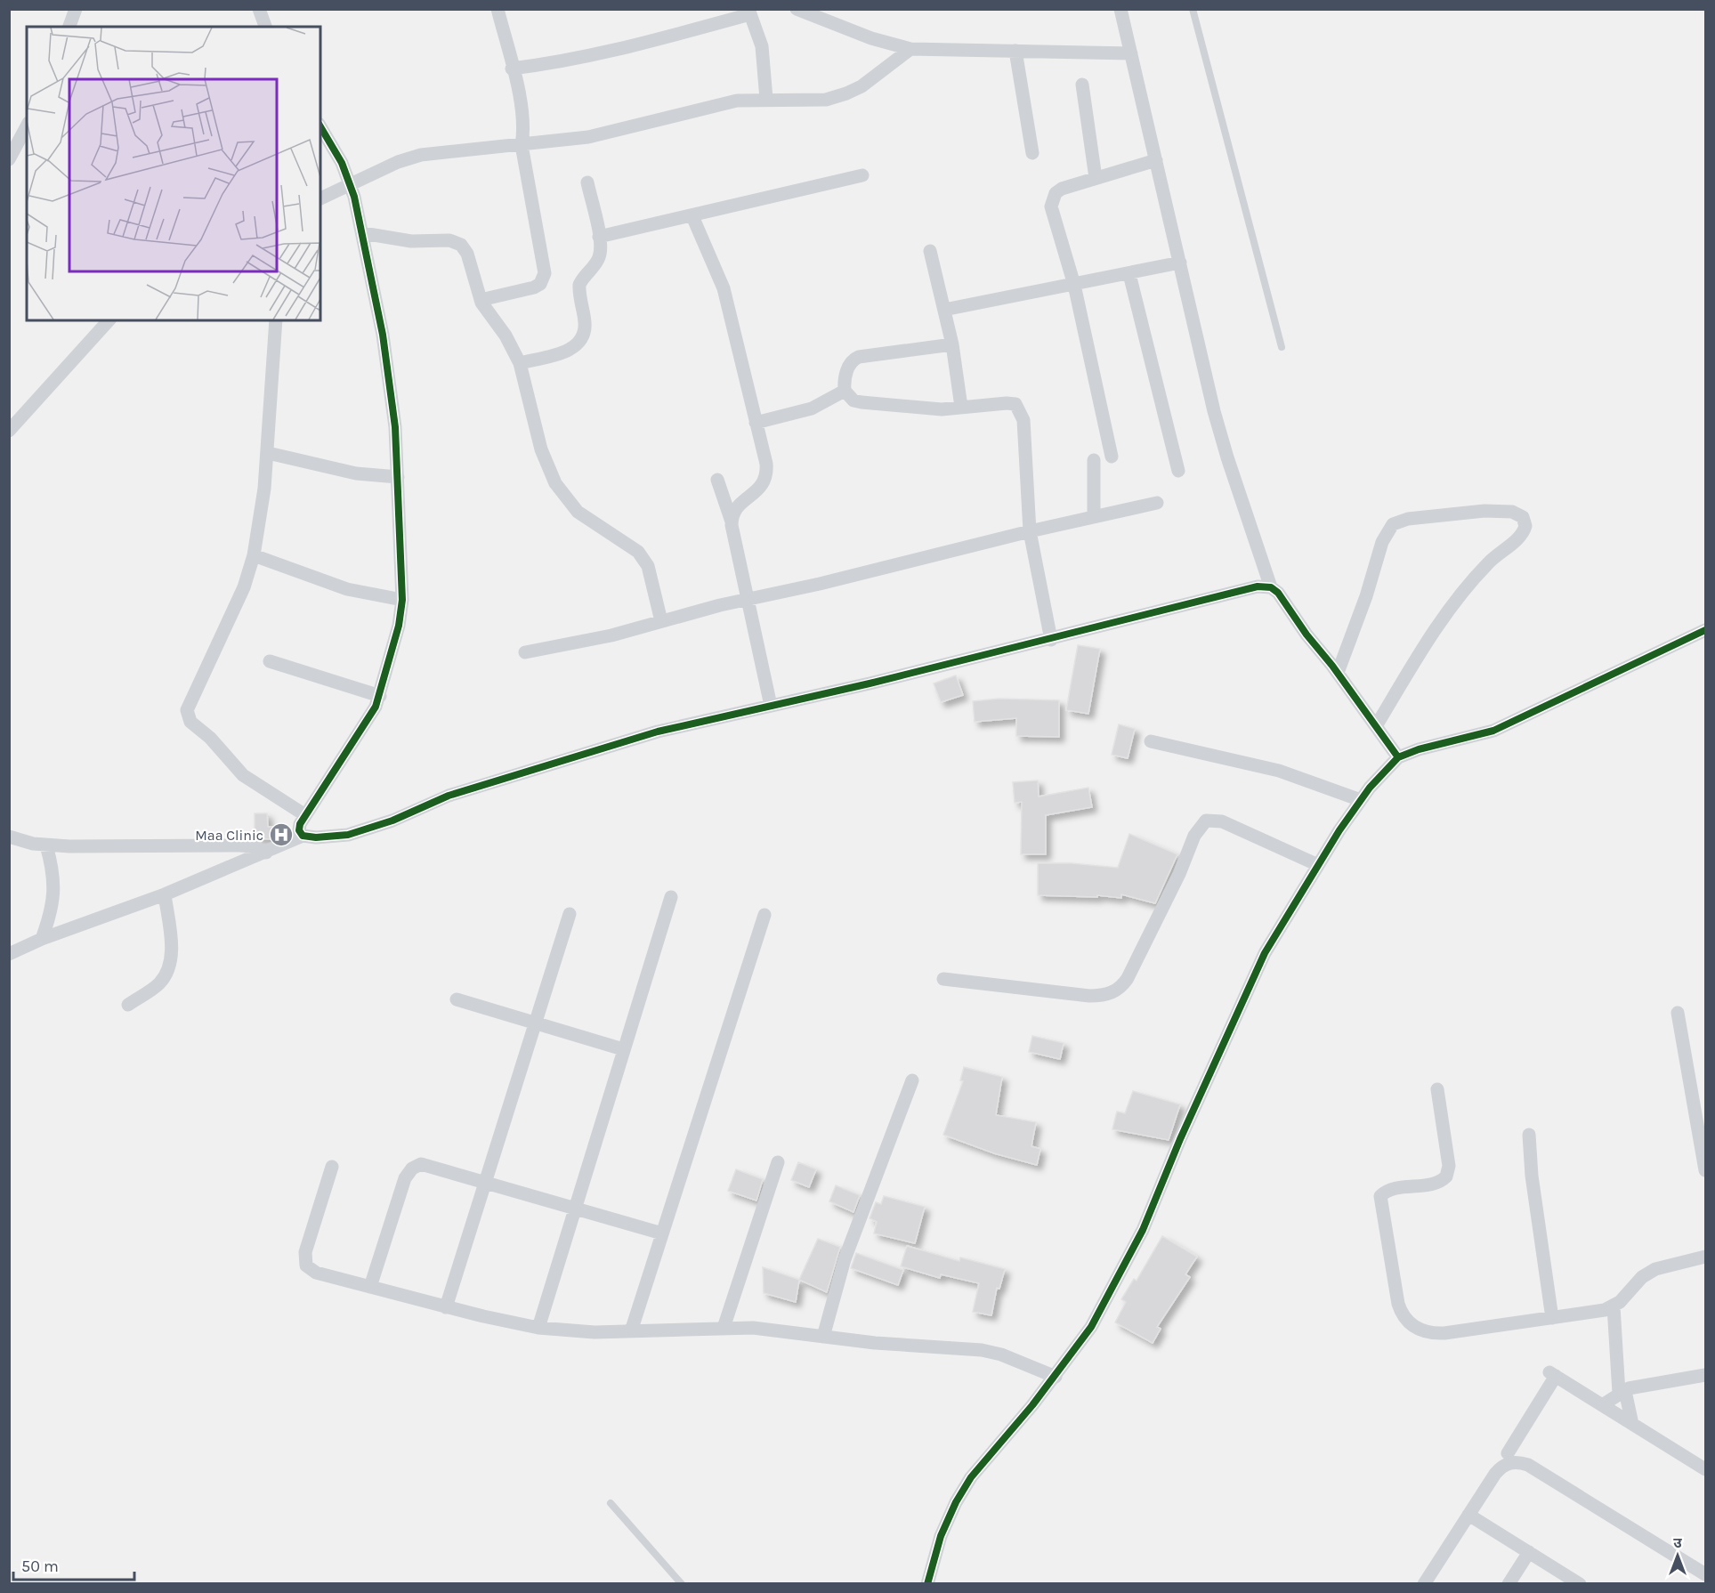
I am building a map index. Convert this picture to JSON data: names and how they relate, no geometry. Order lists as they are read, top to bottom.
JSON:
{
  "places": {
    "hospital": ["Maa Clinic"]
  },
  "scale_bar": "50 m",
  "north": "top"
}
